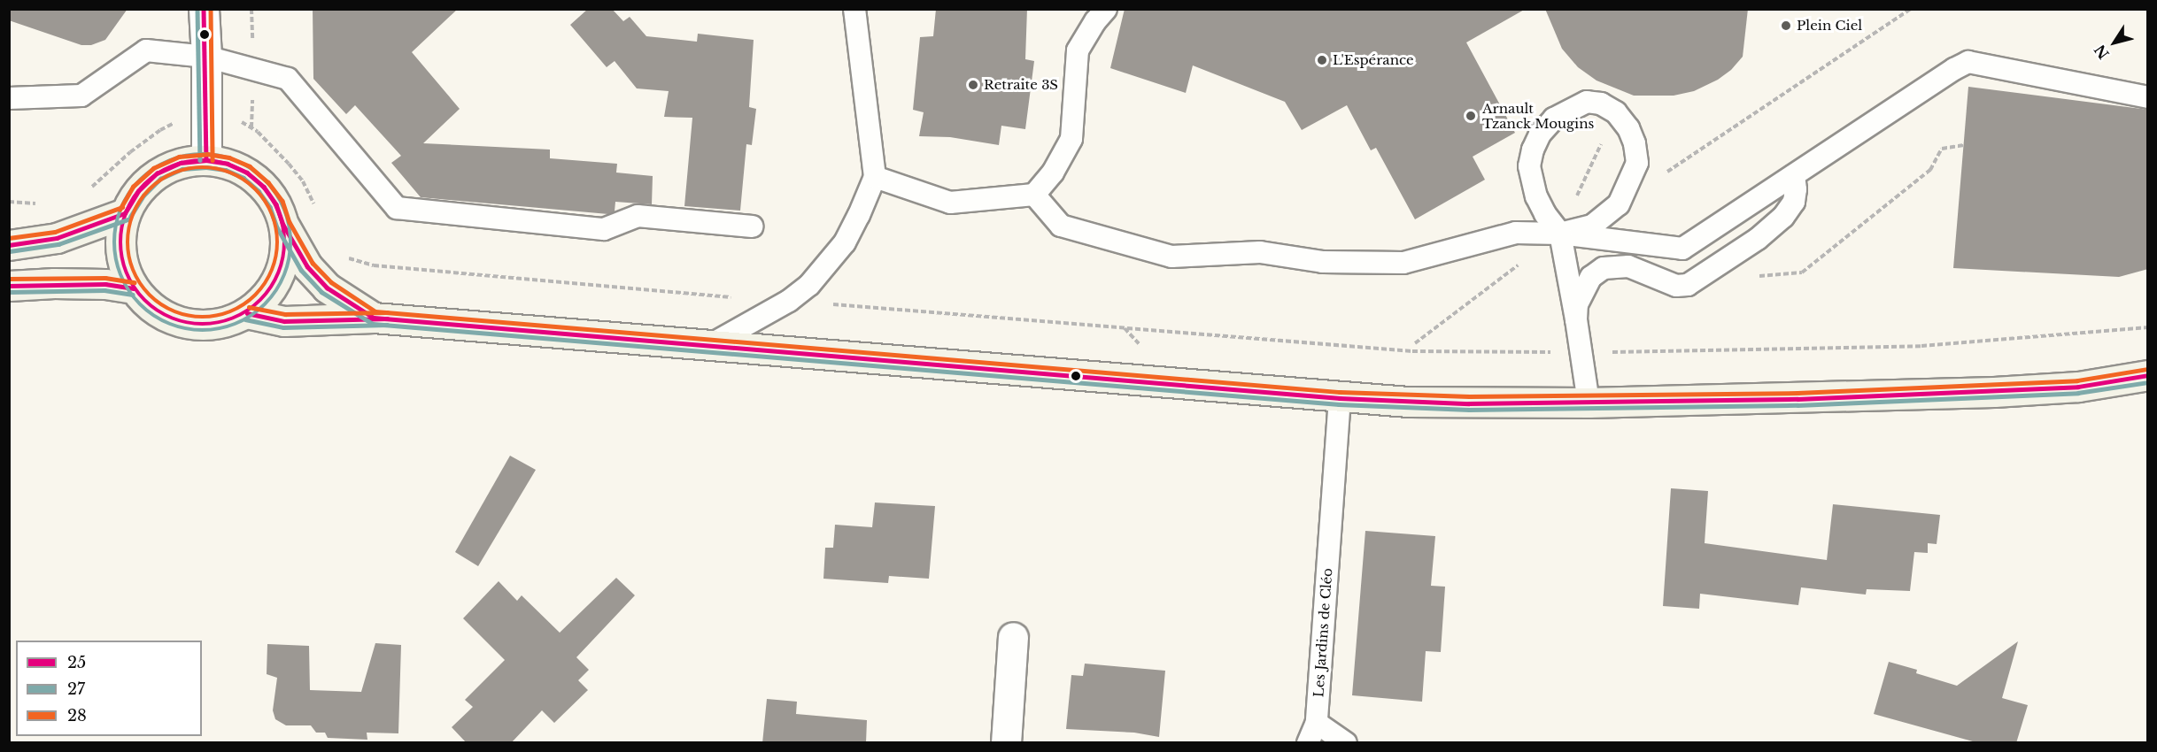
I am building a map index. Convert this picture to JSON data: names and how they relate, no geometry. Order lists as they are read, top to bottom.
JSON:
{
  "streets": {
    "lane": ["Les Jardins de Cléo"]
  },
  "places": [
    "Plein Ciel",
    "L'Espérance",
    "Retraite 3S",
    "Arnault Tzanck Mougins"
  ],
  "lines": ["transit line 25", "transit line 27", "transit line 28"],
  "legend": ["25", "27", "28"],
  "north": "bottom left"
}
